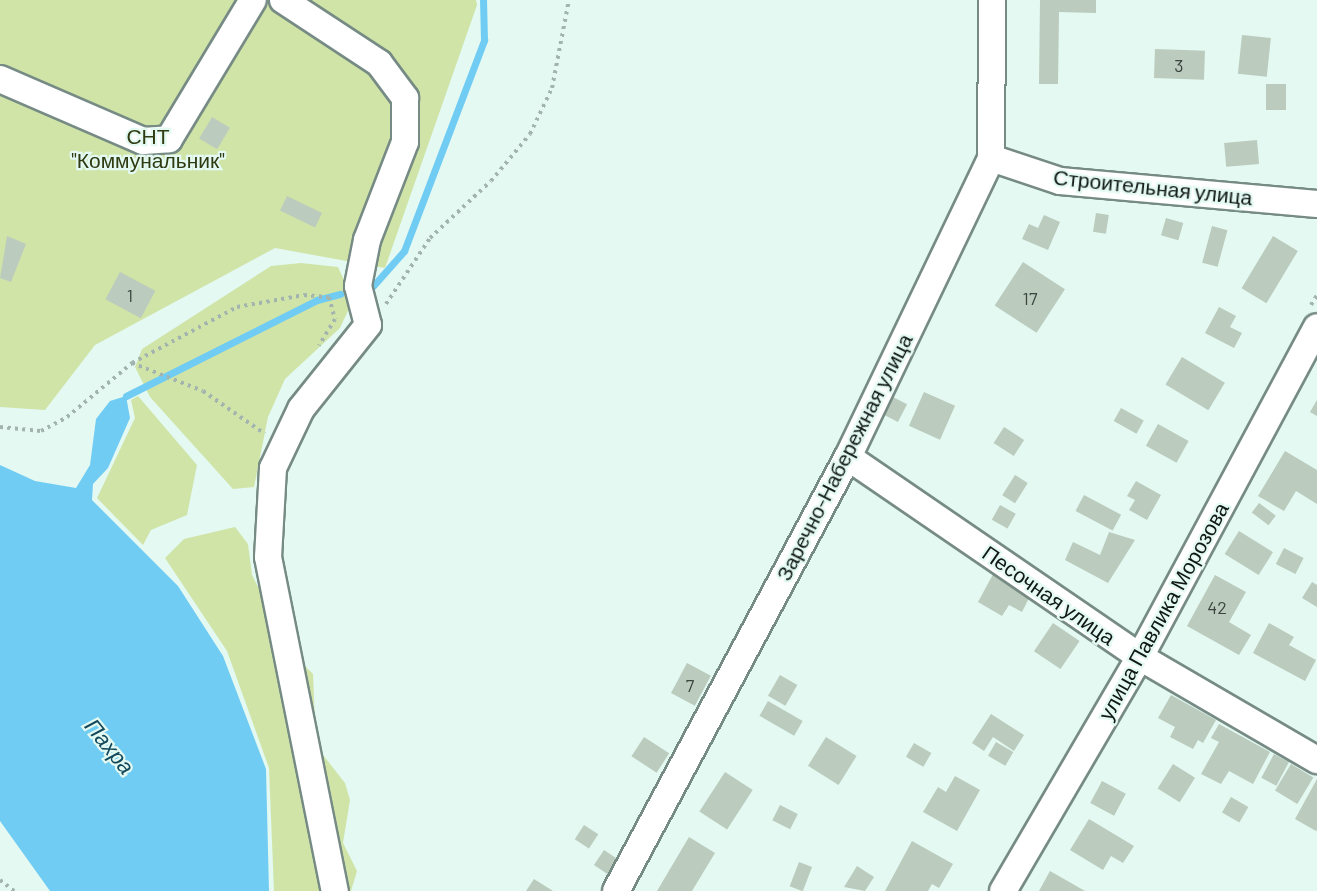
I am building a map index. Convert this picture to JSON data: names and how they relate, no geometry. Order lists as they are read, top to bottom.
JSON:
{
  "streets": {
    "street": [
      "Строительная улица",
      "Заречно-Набережная улица",
      "Песочная улица",
      "улица Павлика Морозова"
    ]
  },
  "crossings": [
    ["Строительная улица", "Заречно-Набережная улица"],
    ["Заречно-Набережная улица", "Песочная улица"],
    ["Песочная улица", "улица Павлика Морозова"]
  ],
  "water": ["Пахра"],
  "parks": ["СНТ \"Коммунальник\""],
  "house_numbers": [
    "3",
    "1",
    "17",
    "42",
    "7"
  ]
}
